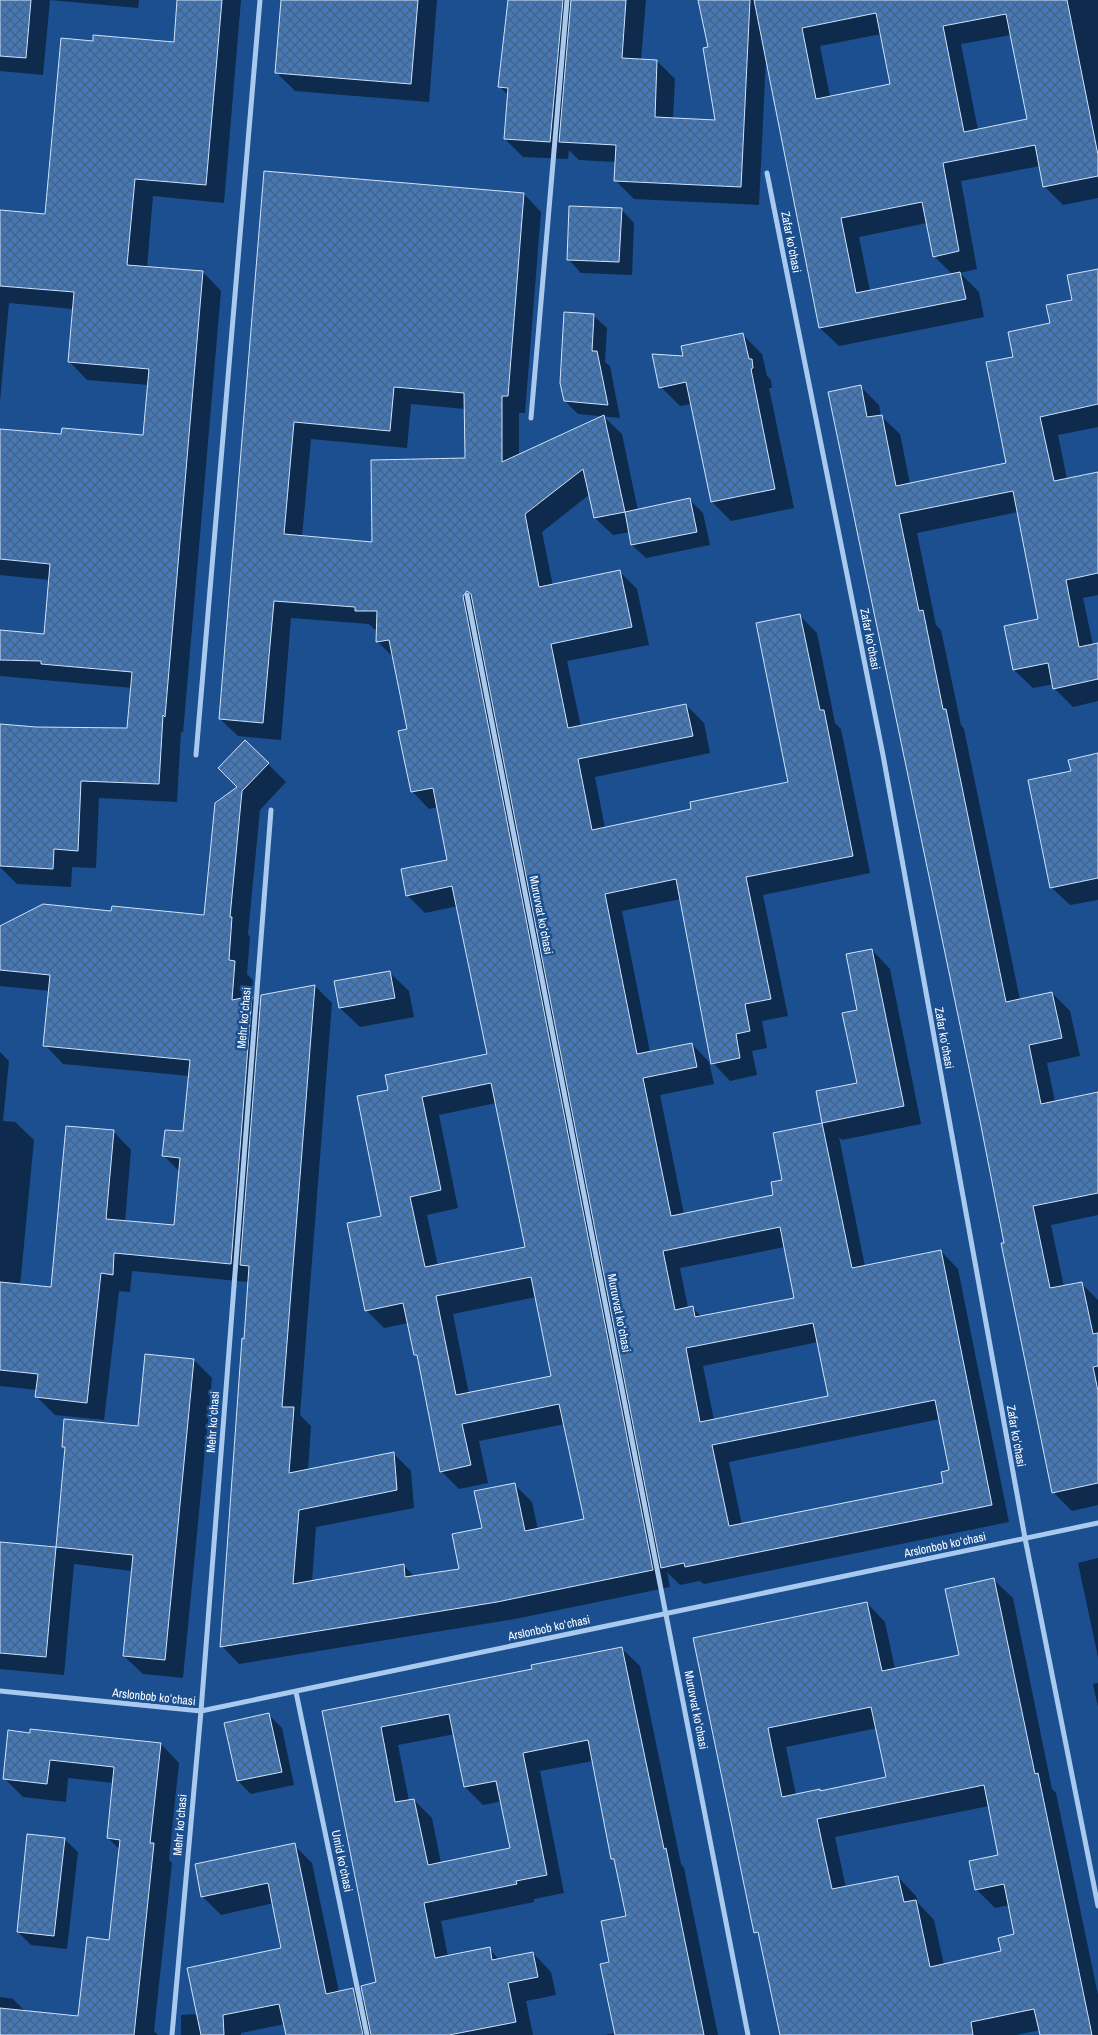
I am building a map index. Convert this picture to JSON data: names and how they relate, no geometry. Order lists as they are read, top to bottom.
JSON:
{
  "streets": {
    "street": [
      "Zafar koʻchasi",
      "Muruvvat koʻchasi",
      "Mehr koʻchasi",
      "Arslonbob koʻchasi",
      "Umid koʻchasi"
    ]
  },
  "crossings": [
    ["Zafar koʻchasi", "Arslonbob koʻchasi"],
    ["Muruvvat koʻchasi", "Arslonbob koʻchasi"],
    ["Mehr koʻchasi", "Arslonbob koʻchasi"],
    ["Arslonbob koʻchasi", "Umid koʻchasi"]
  ]
}
